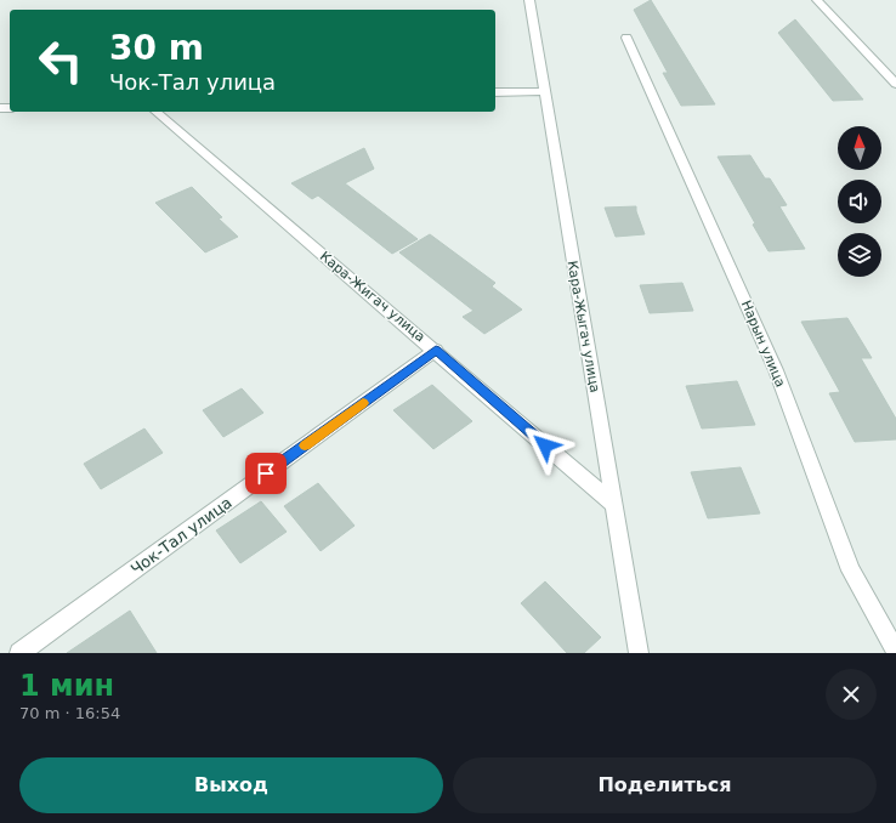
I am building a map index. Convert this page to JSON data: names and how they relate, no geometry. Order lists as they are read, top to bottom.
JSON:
{
  "streets": {
    "street": [
      "Кара-Жигач улица",
      "Кара-Жыгач улица",
      "Нарын улица",
      "Чок-Тал улица"
    ]
  },
  "crossings": [
    ["Кара-Жигач улица", "Кара-Жыгач улица"],
    ["Кара-Жигач улица", "Чок-Тал улица"]
  ],
  "north": "top",
  "page": {
    "turn": ["30 m", "Чок-Тал улица"],
    "heading": ["1 мин", "70 m · 16:54"],
    "buttons": ["Выход", "Поделиться"]
  }
}
